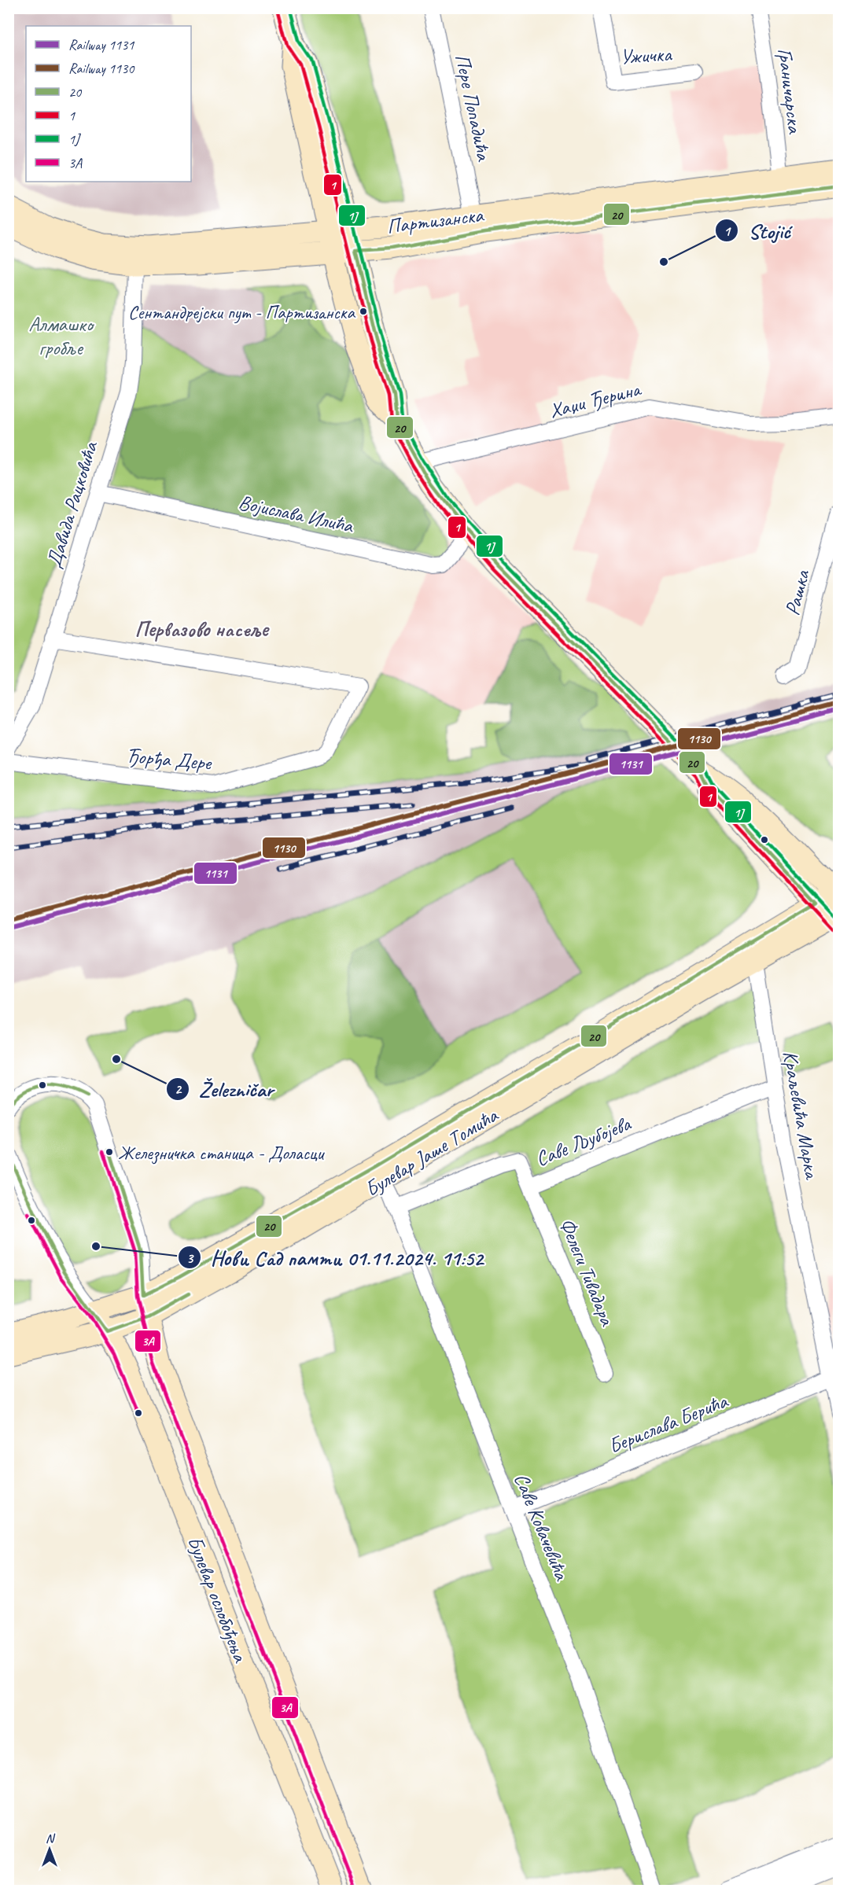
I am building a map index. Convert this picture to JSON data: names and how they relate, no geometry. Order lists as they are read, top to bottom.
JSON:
{
  "streets": {
    "main road": ["Партизанска", "Булевар Јаше Томића", "Булевар ослобођења"],
    "street": [
      "Ужичка",
      "Граничарска",
      "Пере Попадића",
      "Хаџи Ђерина",
      "Давида Рацковића",
      "Војислава Илића",
      "Рашка",
      "Ђорђа Дере",
      "Краљевића Марка",
      "Саве Љубојева",
      "Фелеги Тивадара",
      "Берислава Берића",
      "Саве Ковачевића"
    ]
  },
  "crossings": [
    ["Граничарска", "Партизанска"],
    ["Пере Попадића", "Партизанска"],
    ["Партизанска", "Давида Рацковића"],
    ["Давида Рацковића", "Војислава Илића"],
    ["Давида Рацковића", "Ђорђа Дере"],
    ["Краљевића Марка", "Саве Љубојева"],
    ["Краљевића Марка", "Булевар Јаше Томића"],
    ["Краљевића Марка", "Берислава Берића"],
    ["Саве Љубојева", "Фелеги Тивадара"],
    ["Саве Љубојева", "Саве Ковачевића"],
    ["Булевар Јаше Томића", "Саве Ковачевића"],
    ["Булевар Јаше Томића", "Булевар ослобођења"],
    ["Берислава Берића", "Саве Ковачевића"]
  ],
  "districts": ["Первазово насеље"],
  "parks": ["Алмашко гробље"],
  "places": [
    "Stojić",
    "Сентандрејски пут - Партизанска",
    "Železničar",
    "Железничка станица - Доласци",
    "Нови Сад памти 01.11.2024. 11:52"
  ],
  "lines": [
    "transit line 1J",
    "transit line 1",
    "transit line 20",
    "rail line 1130",
    "rail line 1131",
    "transit line 3A"
  ],
  "legend": [
    "Railway 1131",
    "Railway 1130",
    "20",
    "1",
    "1J",
    "3A"
  ],
  "north": "top"
}
